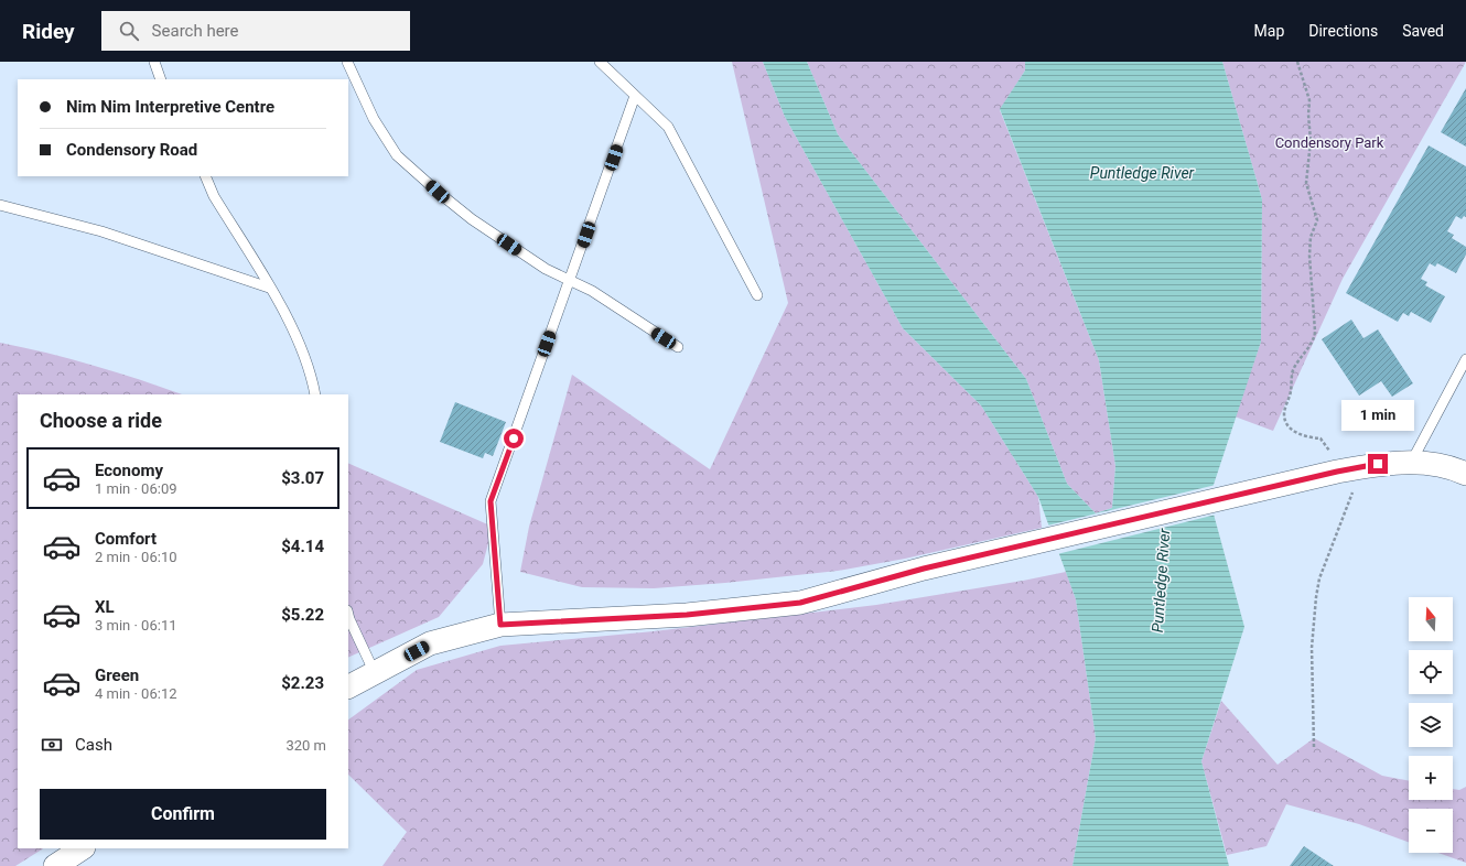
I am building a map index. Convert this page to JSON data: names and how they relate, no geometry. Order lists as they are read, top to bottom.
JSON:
{
  "water": ["Puntledge River"],
  "parks": ["Condensory Park"],
  "north": "top",
  "page": {
    "header": "Ridey",
    "search": "Search here",
    "nav": ["Map", "Directions", "Saved"],
    "banner": ["Nim Nim Interpretive Centre", "Condensory Road"],
    "heading": "Choose a ride",
    "bubble": "1 min",
    "list": [
      {
        "name": "Economy",
        "note": "1 min · 06:09",
        "value": "$3.07"
      },
      {
        "name": "Comfort",
        "note": "2 min · 06:10",
        "value": "$4.14"
      },
      {
        "name": "XL",
        "note": "3 min · 06:11",
        "value": "$5.22"
      },
      {
        "name": "Green",
        "note": "4 min · 06:12",
        "value": "$2.23"
      }
    ],
    "map_buttons": ["+", "−"],
    "pay": ["Cash", "320 m"],
    "buttons": "Confirm"
  }
}
